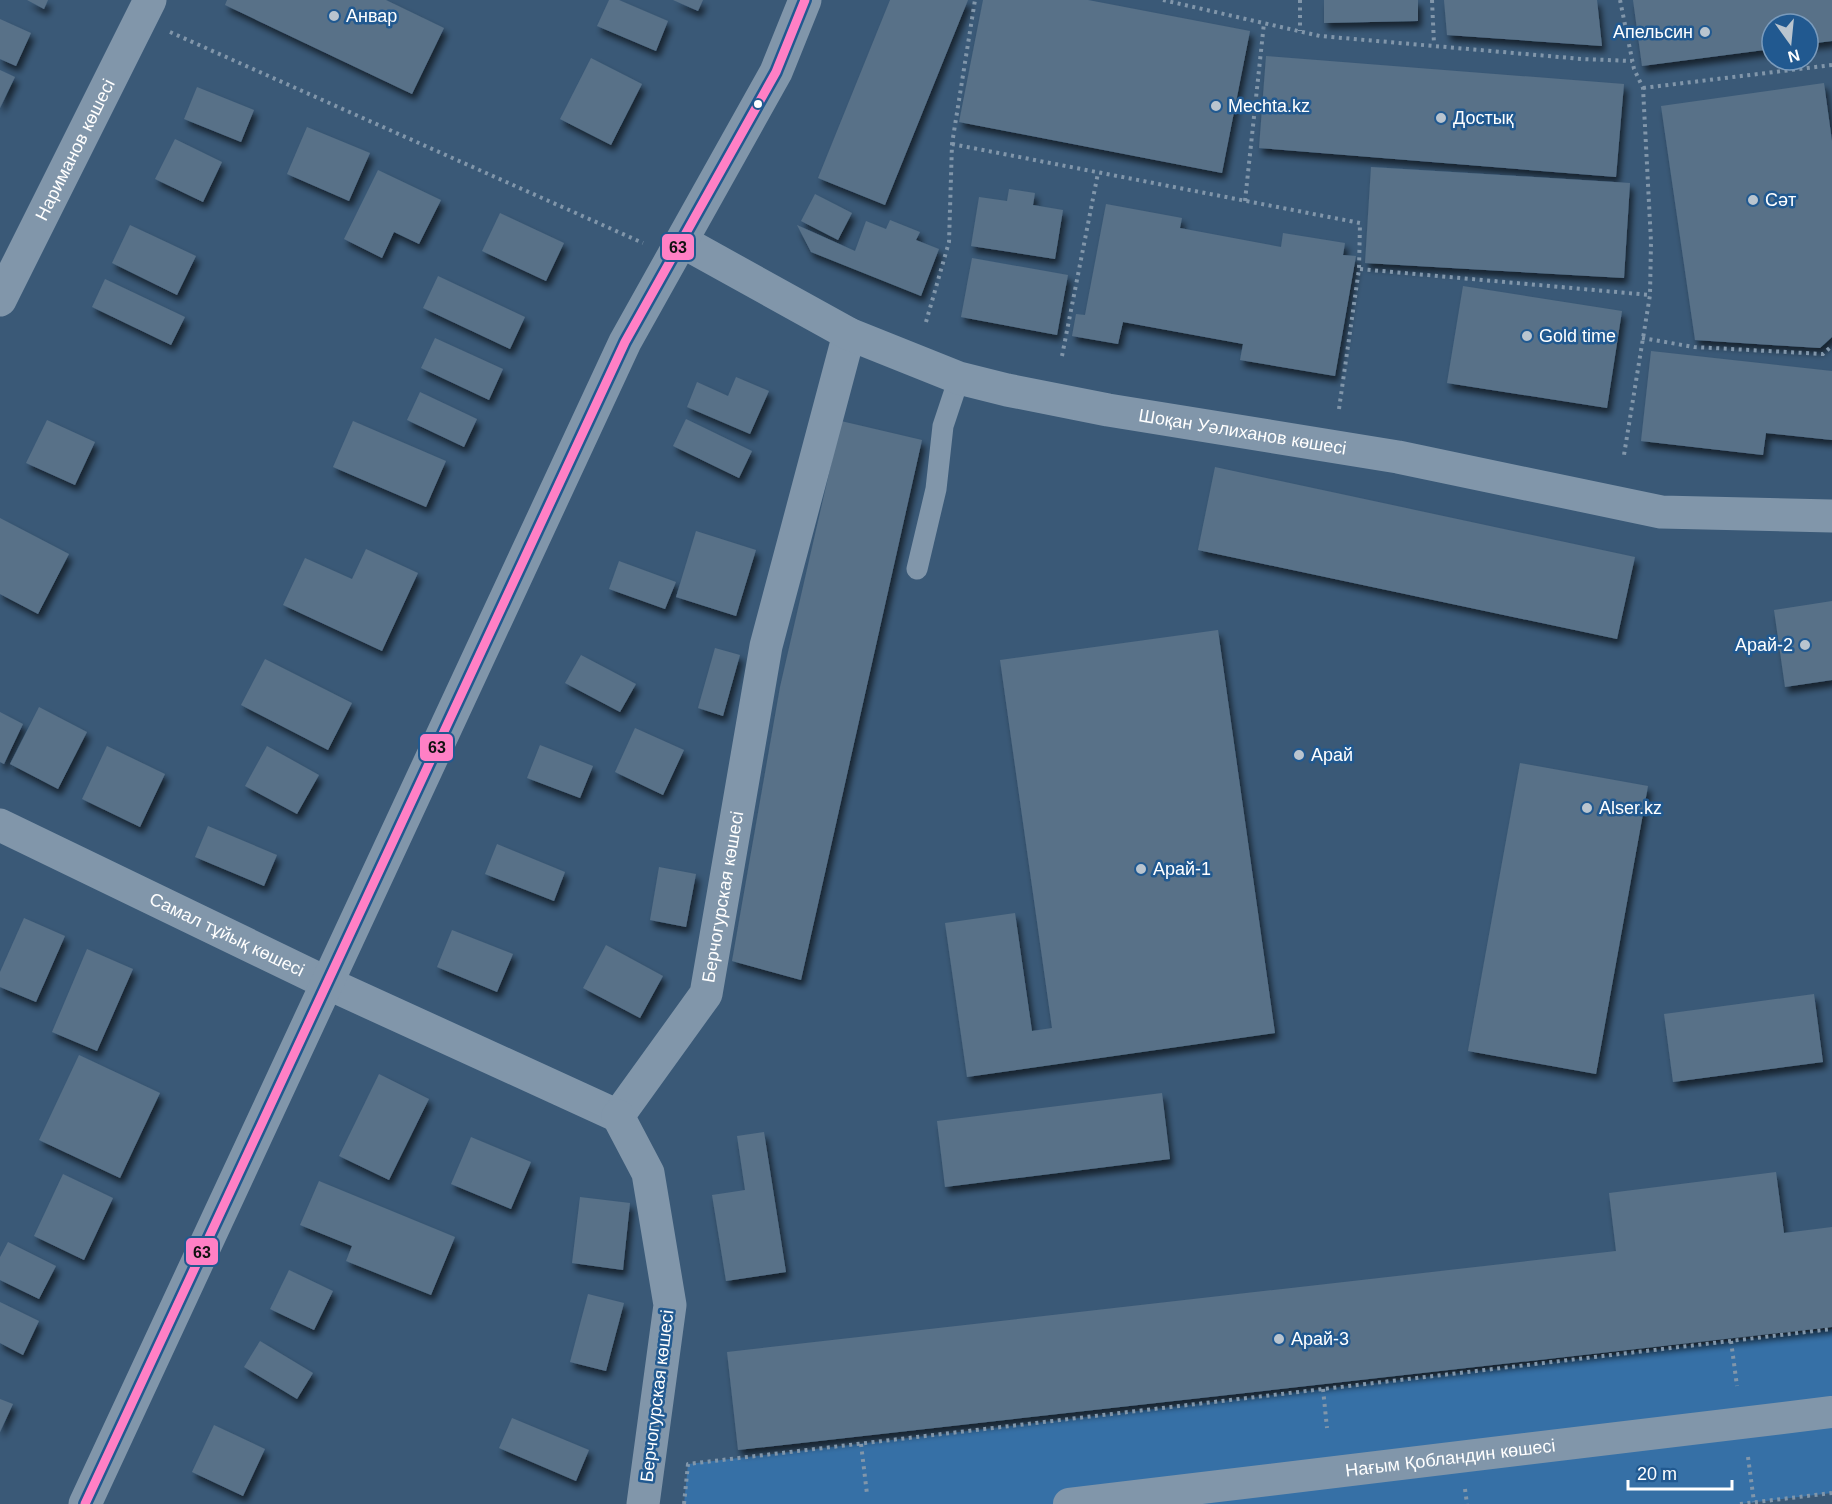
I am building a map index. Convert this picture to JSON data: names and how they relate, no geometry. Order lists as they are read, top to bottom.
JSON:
{
  "streets": {
    "street": [
      "Нариманов көшесі",
      "Шоқан Уәлиханов көшесі",
      "Берчогурская көшесі",
      "Самал тұйық көшесі",
      "Нағым Қобландин көшесі"
    ]
  },
  "crossings": [
    ["Шоқан Уәлиханов көшесі", "Берчогурская көшесі"],
    ["Берчогурская көшесі", "Самал тұйық көшесі"]
  ],
  "places": [
    "Анвар",
    "Апельсин",
    "Mechta.kz",
    "Достық",
    "Сәт",
    "Gold time",
    "Арай-2",
    "Арай",
    "Alser.kz",
    "Арай-1",
    "Арай-3"
  ],
  "lines": ["transit line 63"],
  "scale_bar": "20 m",
  "north": "bottom"
}
